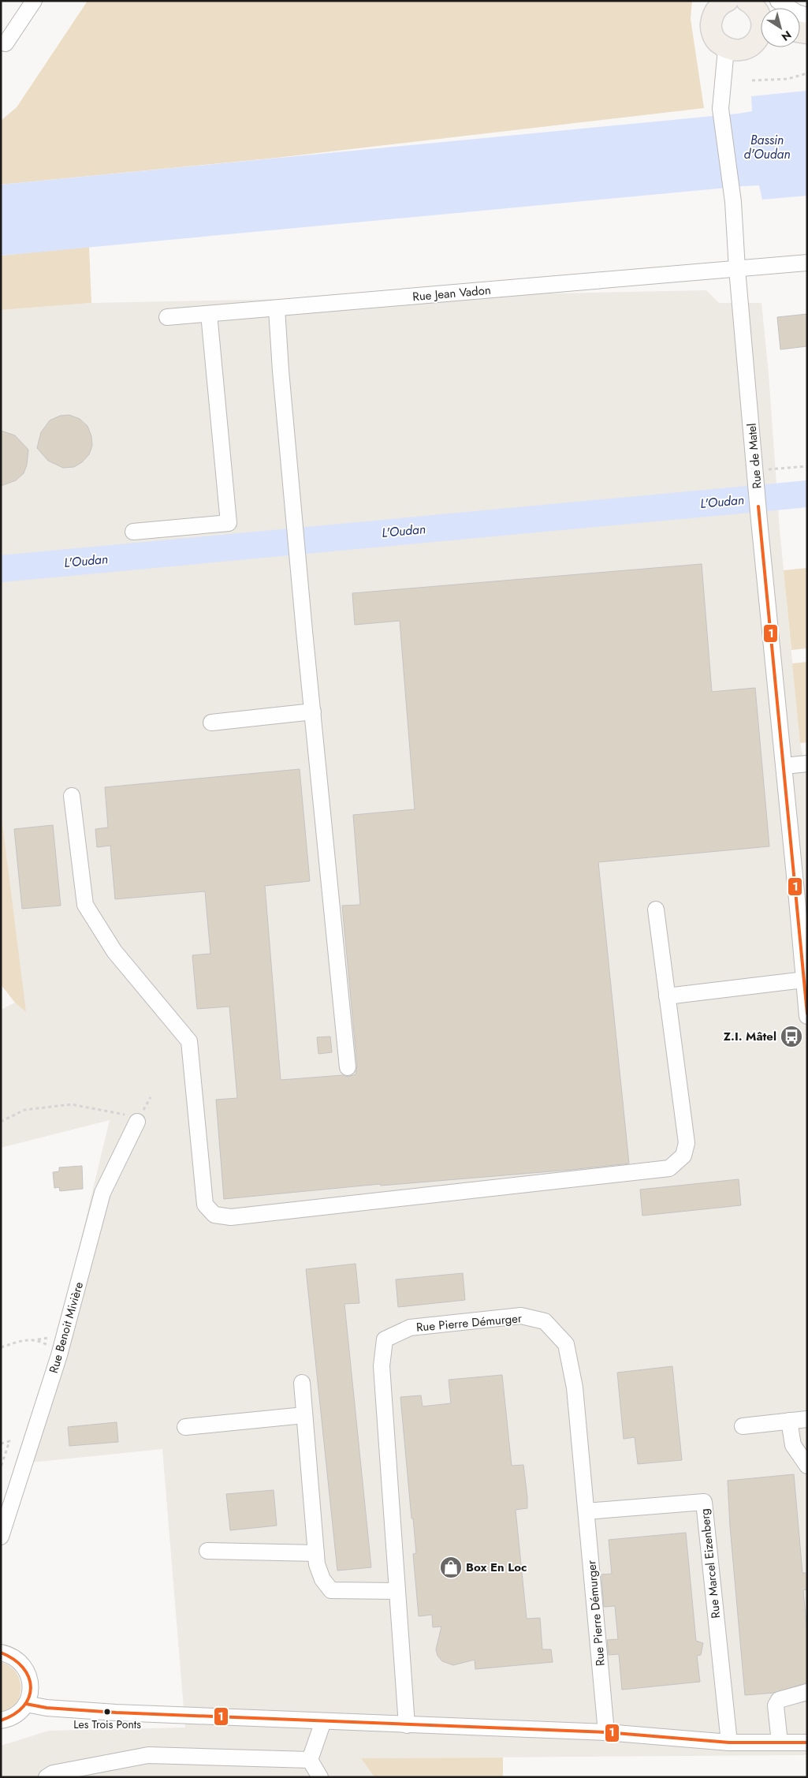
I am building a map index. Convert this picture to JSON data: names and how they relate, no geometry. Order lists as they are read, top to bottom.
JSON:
{
  "streets": {
    "street": [
      "Rue Jean Vadon",
      "Rue de Matel",
      "Rue Pierre Démurger",
      "Rue Benoit Mivière",
      "Rue Marcel Eizenberg"
    ]
  },
  "crossings": [
    ["Rue Jean Vadon", "Rue de Matel"],
    ["Rue Pierre Démurger", "Rue Marcel Eizenberg"]
  ],
  "water": ["Bassin d'Oudan", "L'Oudan"],
  "places": {
    "bus stop": ["Z.I. Mâtel"],
    "shop": ["Box En Loc"],
    "other": ["Les Trois Ponts"]
  },
  "lines": ["transit line 1"],
  "north": "bottom right"
}
